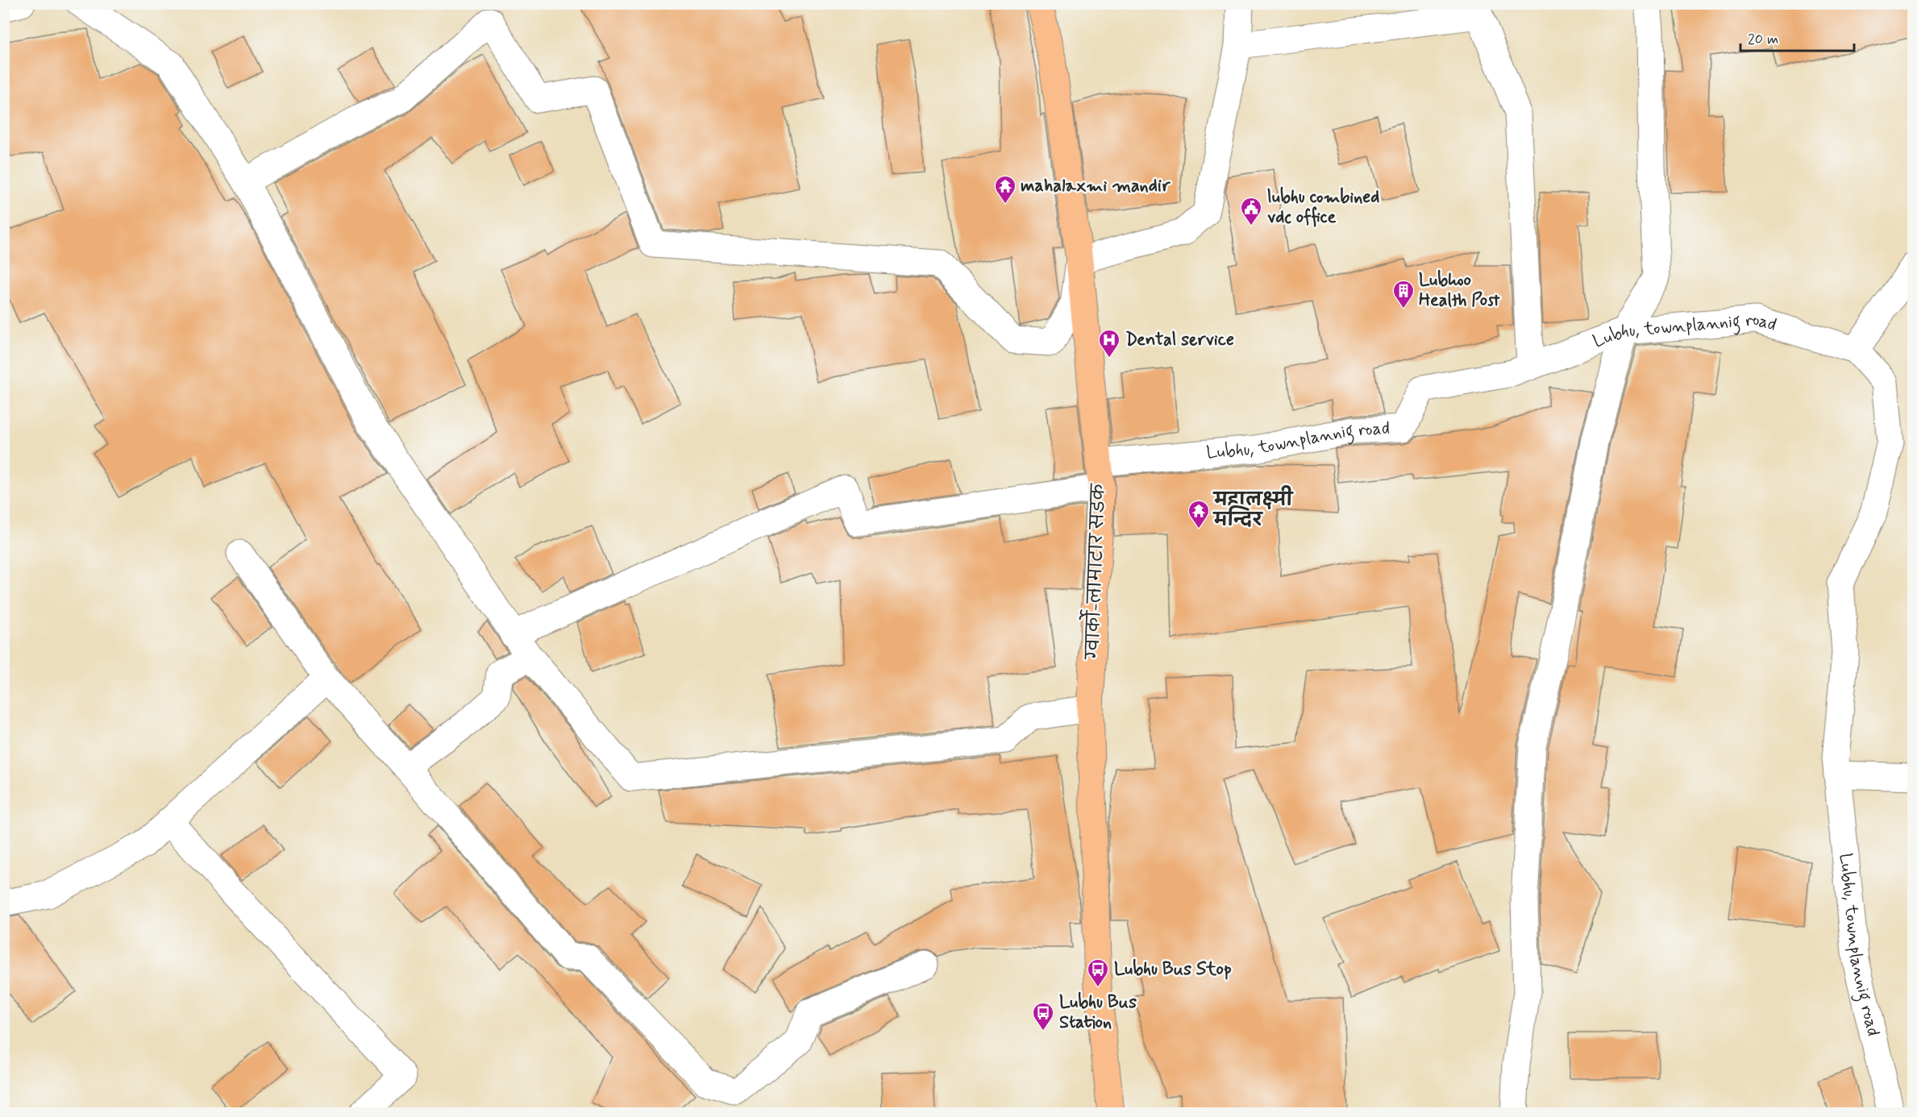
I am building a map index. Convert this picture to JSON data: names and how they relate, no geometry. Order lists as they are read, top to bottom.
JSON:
{
  "streets": {
    "main road": ["ग्वार्को-लामाटार सडक"],
    "street": ["Lubhu, townplannig road"]
  },
  "crossings": [
    ["Lubhu, townplannig road", "ग्वार्को-लामाटार सडक"]
  ],
  "places": {
    "temple": ["mahalaxmi mandir", "महालक्ष्मी मन्दिर"],
    "public building": ["lubhu combined vdc office"],
    "building": ["Lubhoo Health Post"],
    "hospital": ["Dental service"],
    "bus stop": ["Lubhu Bus Stop", "Lubhu Bus Station"]
  },
  "scale_bar": "20 m"
}
